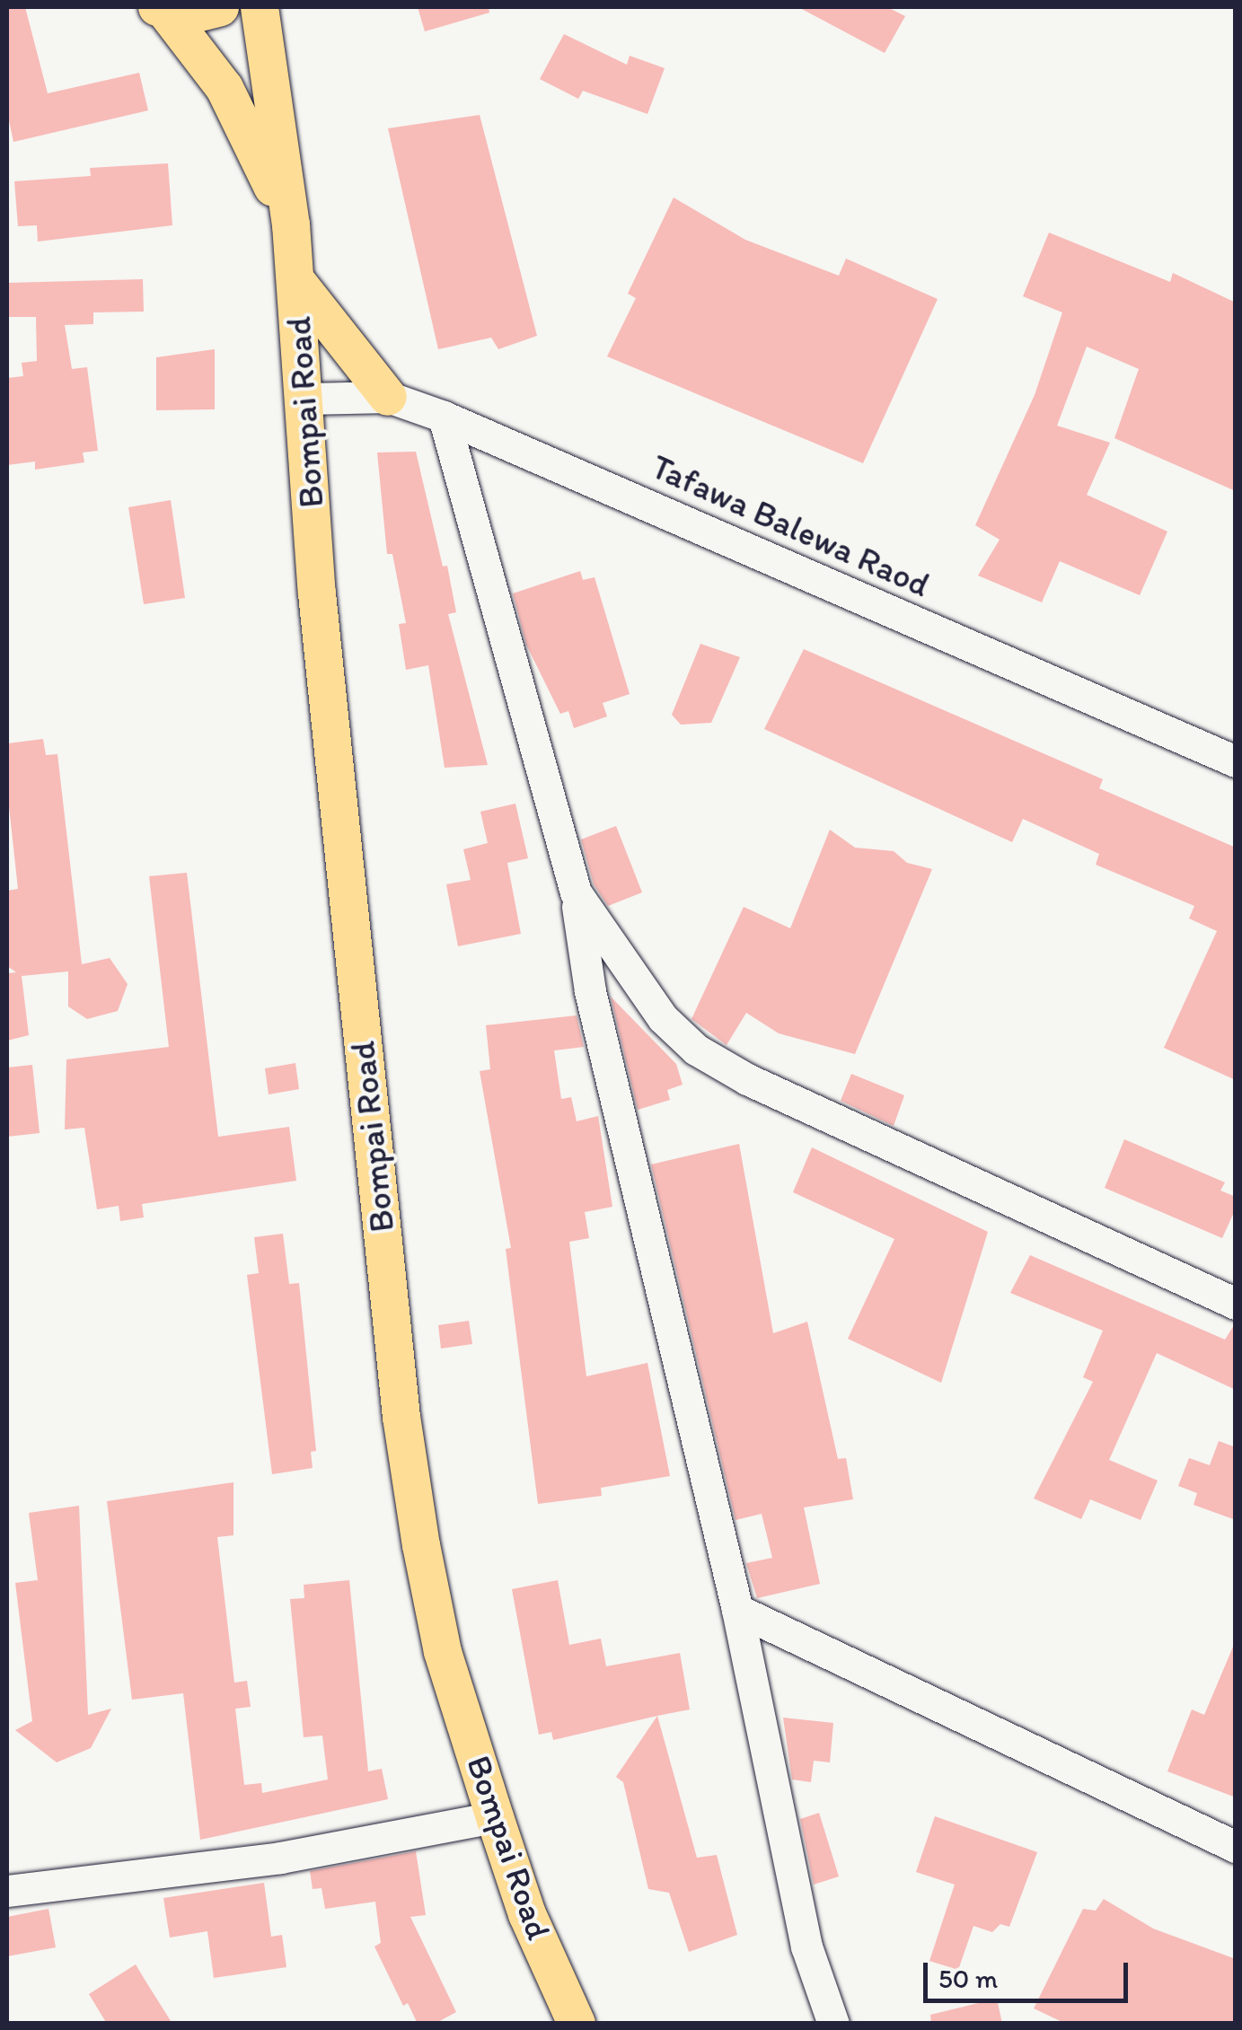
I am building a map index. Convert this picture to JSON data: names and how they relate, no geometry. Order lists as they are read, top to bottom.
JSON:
{
  "streets": {
    "main road": ["Bompai Road"],
    "lane": ["Tafawa Balewa Raod"]
  },
  "crossings": [
    ["Bompai Road", "Tafawa Balewa Raod"]
  ],
  "scale_bar": "50 m"
}
